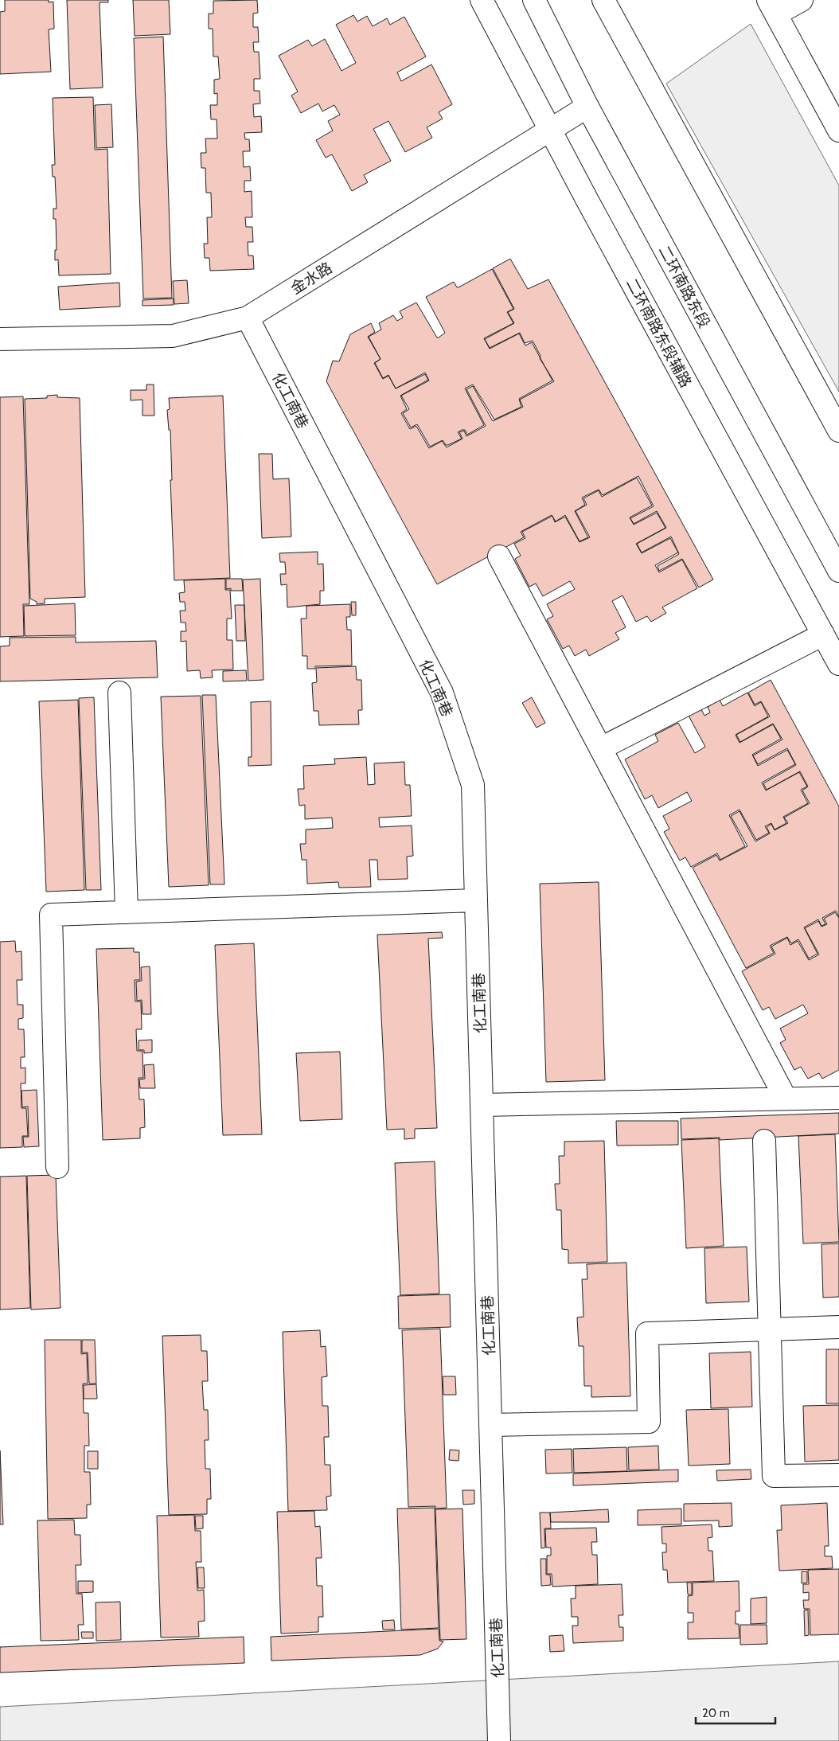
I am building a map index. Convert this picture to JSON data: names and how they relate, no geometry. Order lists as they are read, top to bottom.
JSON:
{
  "streets": {
    "main road": [
      "金水路",
      "二环南路东段",
      "二环南路东段辅路",
      "化工南巷"
    ]
  },
  "crossings": [
    ["金水路", "二环南路东段"],
    ["金水路", "二环南路东段辅路"],
    ["金水路", "化工南巷"]
  ],
  "scale_bar": "20 m"
}
